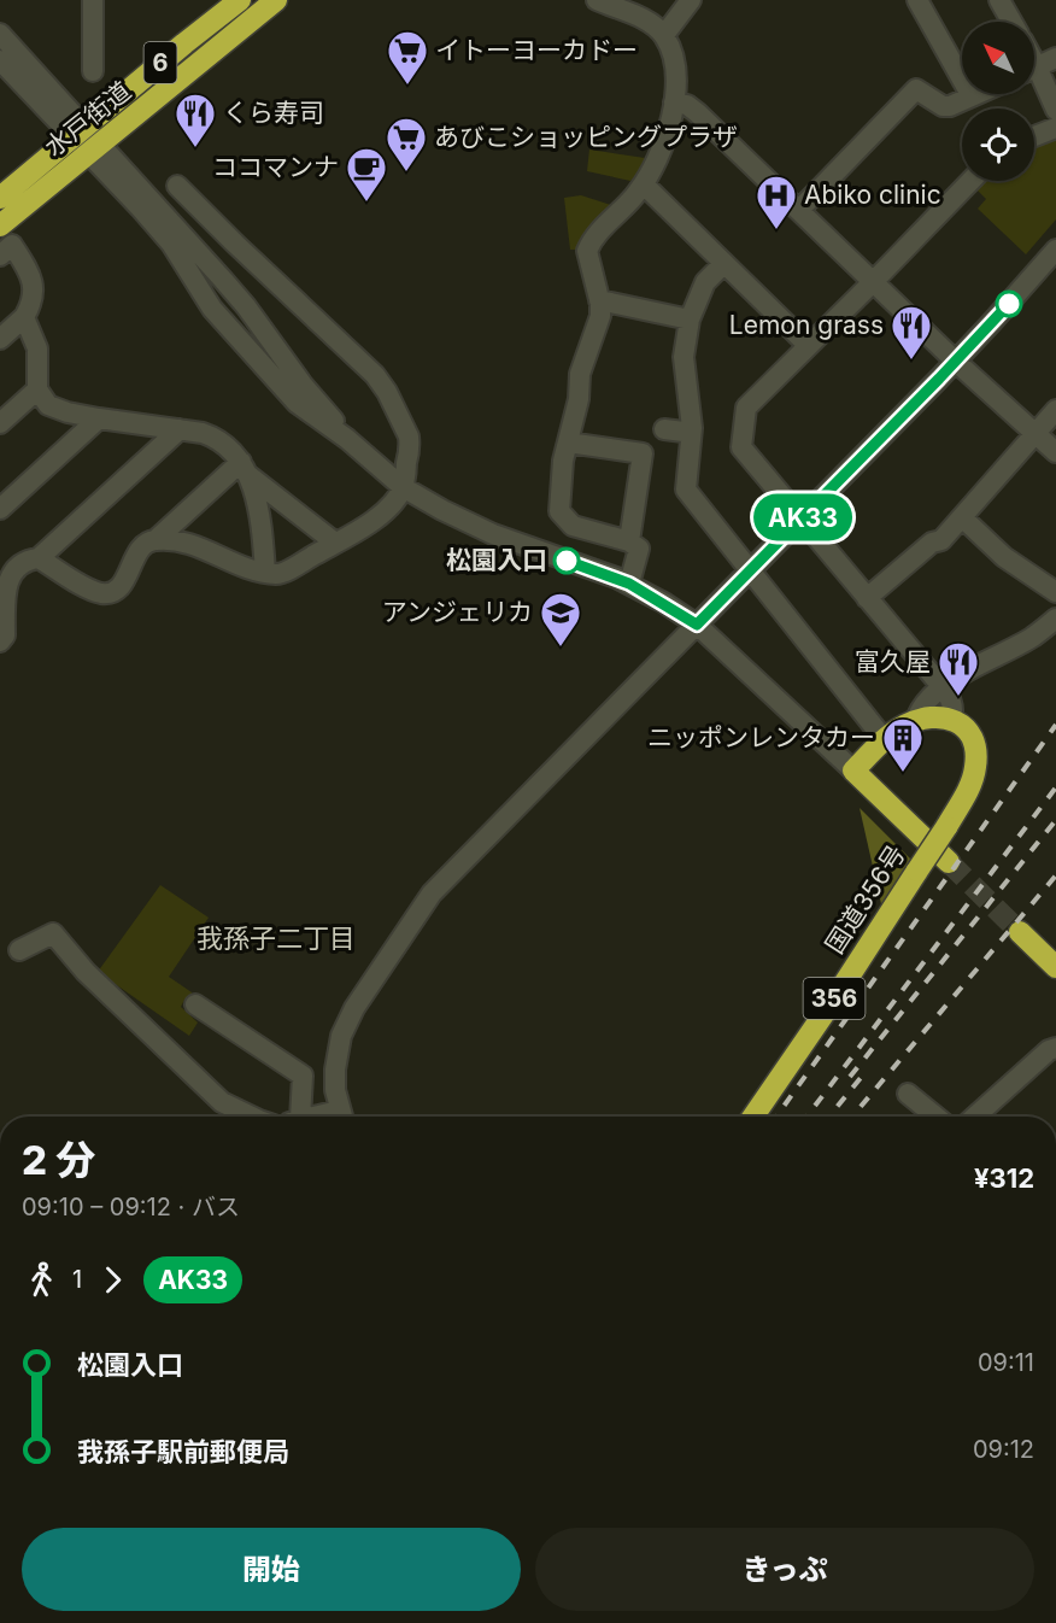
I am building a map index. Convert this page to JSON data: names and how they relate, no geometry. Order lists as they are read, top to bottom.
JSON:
{
  "streets": {
    "highway": [
      "6",
      "水戸街道",
      "国道356号",
      "356"
    ]
  },
  "districts": ["我孫子二丁目"],
  "places": {
    "supermarket": ["イトーヨーカドー", "あびこショッピングプラザ"],
    "restaurant": ["くら寿司", "Lemon grass", "富久屋"],
    "cafe": ["ココマンナ"],
    "hospital": ["Abiko clinic"],
    "other": ["松園入口"],
    "school or university": ["アンジェリカ"],
    "building": ["ニッポンレンタカー"]
  },
  "lines": ["bus line AK33"],
  "north": "top left",
  "page": {
    "on_map": "AK33",
    "heading": ["2 分", "09:10 – 09:12 · バス", "¥312"],
    "legs": ["1", "AK33"],
    "list": [
      {
        "name": "松園入口",
        "value": "09:11"
      },
      {
        "name": "我孫子駅前郵便局",
        "value": "09:12"
      }
    ],
    "buttons": ["開始", "きっぷ"]
  }
}
